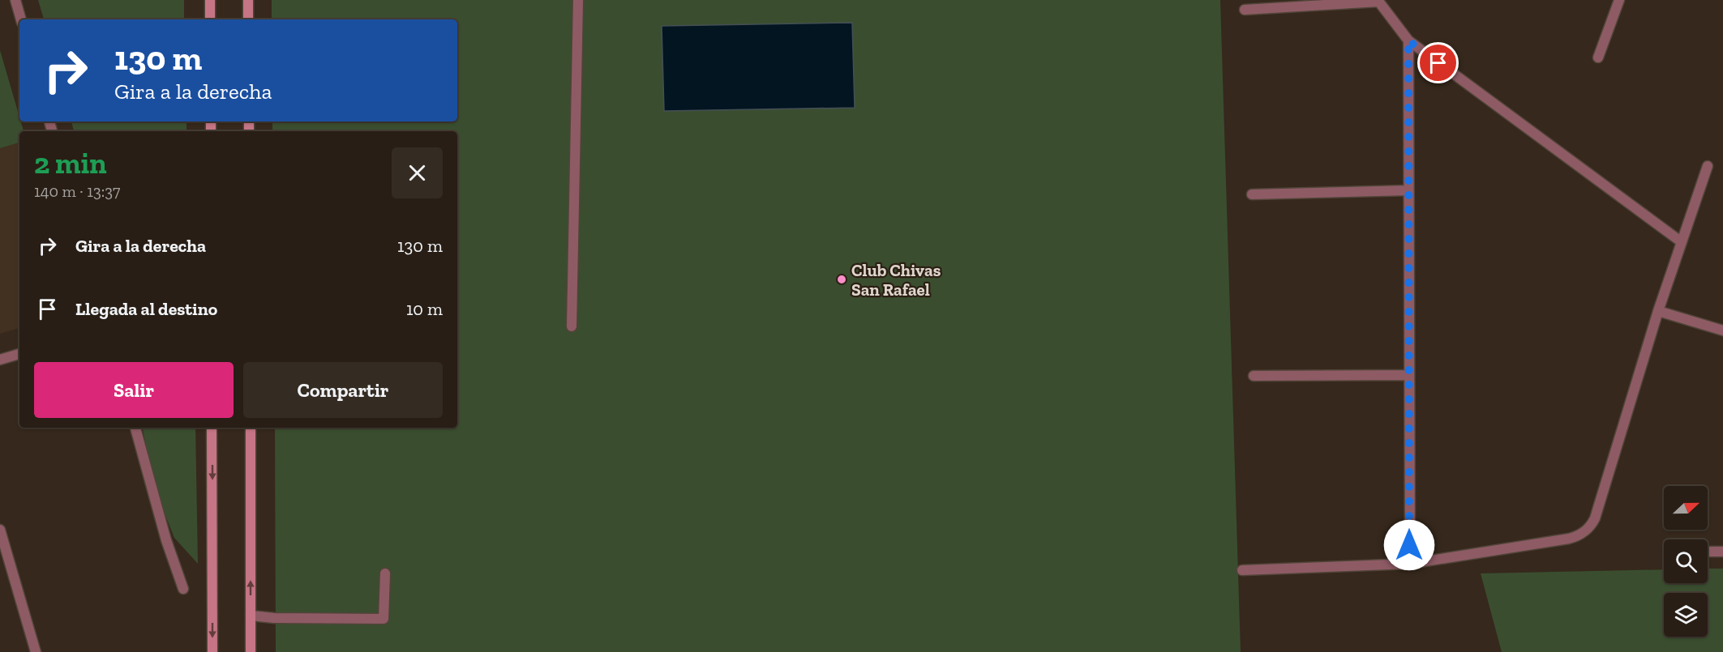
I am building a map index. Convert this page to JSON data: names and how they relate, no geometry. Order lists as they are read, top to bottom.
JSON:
{
  "places": ["Club Chivas San Rafael"],
  "north": "right",
  "page": {
    "turn": ["130 m", "Gira a la derecha"],
    "heading": ["2 min", "140 m · 13:37"],
    "list": [
      {
        "name": "Gira a la derecha",
        "value": "130 m"
      },
      {
        "name": "Llegada al destino",
        "value": "10 m"
      }
    ],
    "buttons": ["Salir", "Compartir"]
  }
}
